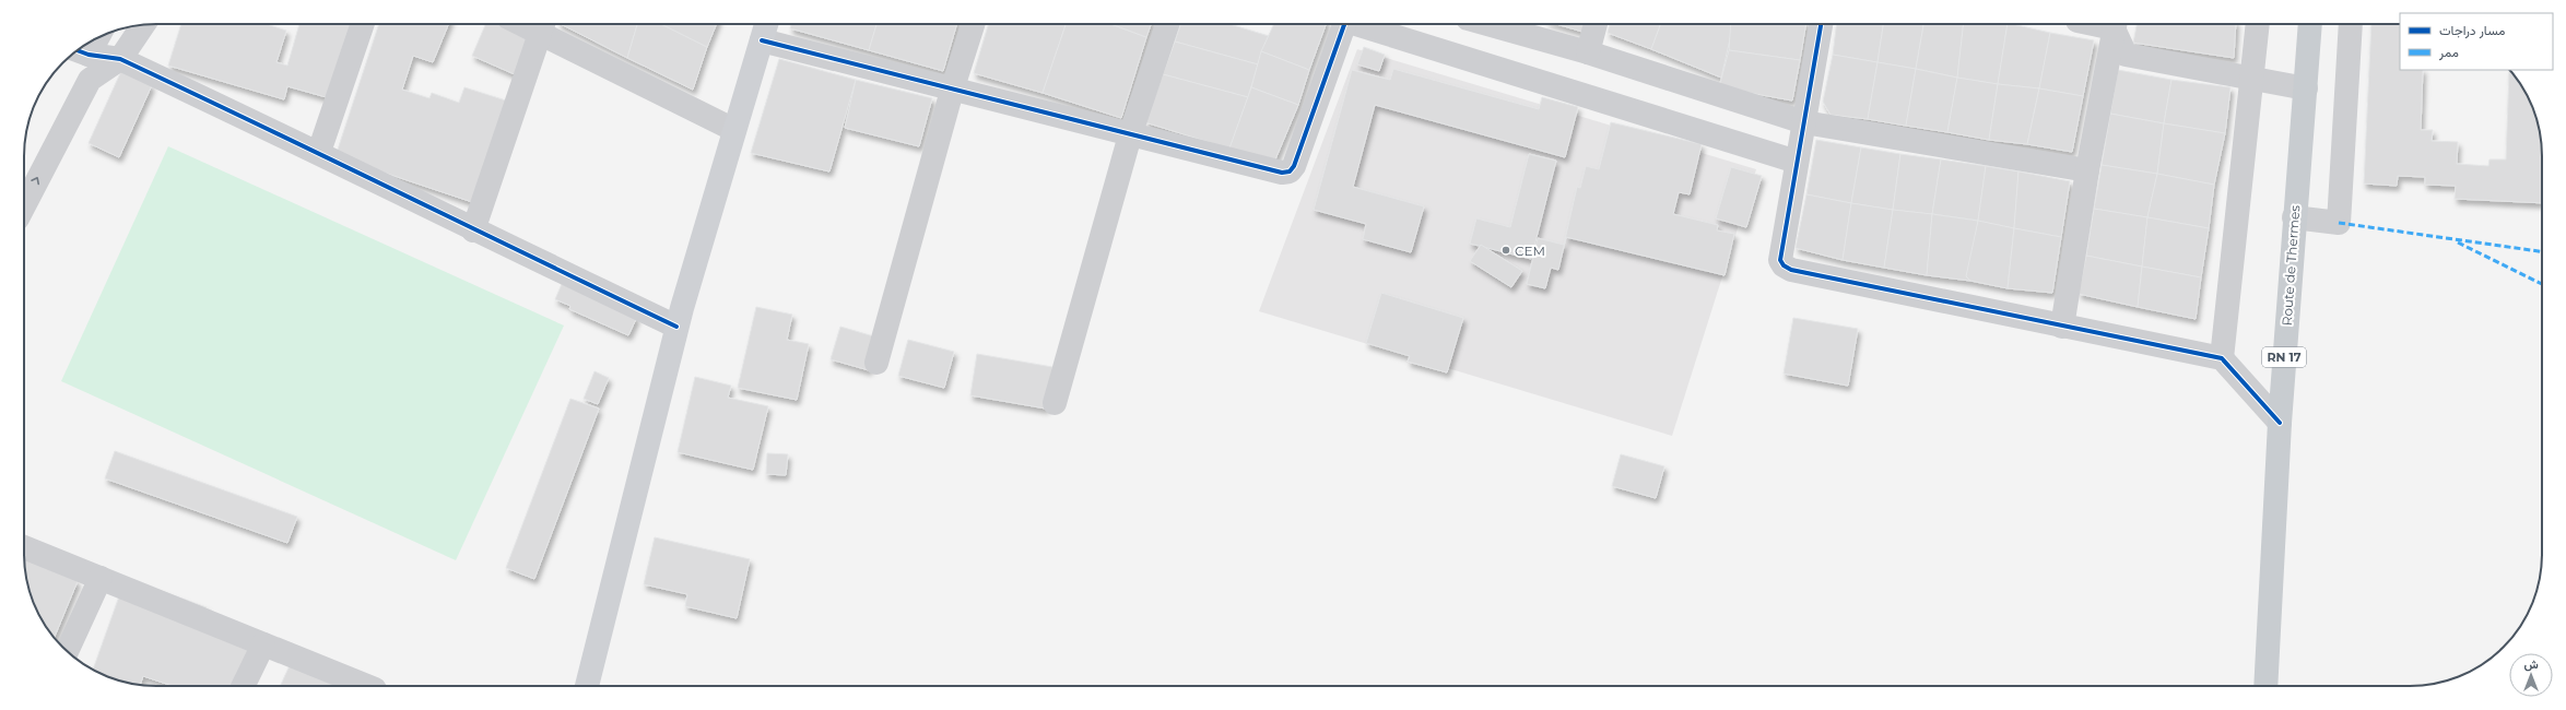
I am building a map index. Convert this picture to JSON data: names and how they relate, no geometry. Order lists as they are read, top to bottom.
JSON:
{
  "streets": {
    "main road": ["Route de Thermes", "RN 17"]
  },
  "places": ["CEM"],
  "legend": ["مسار دراجات", "ممر"],
  "north": "top"
}
